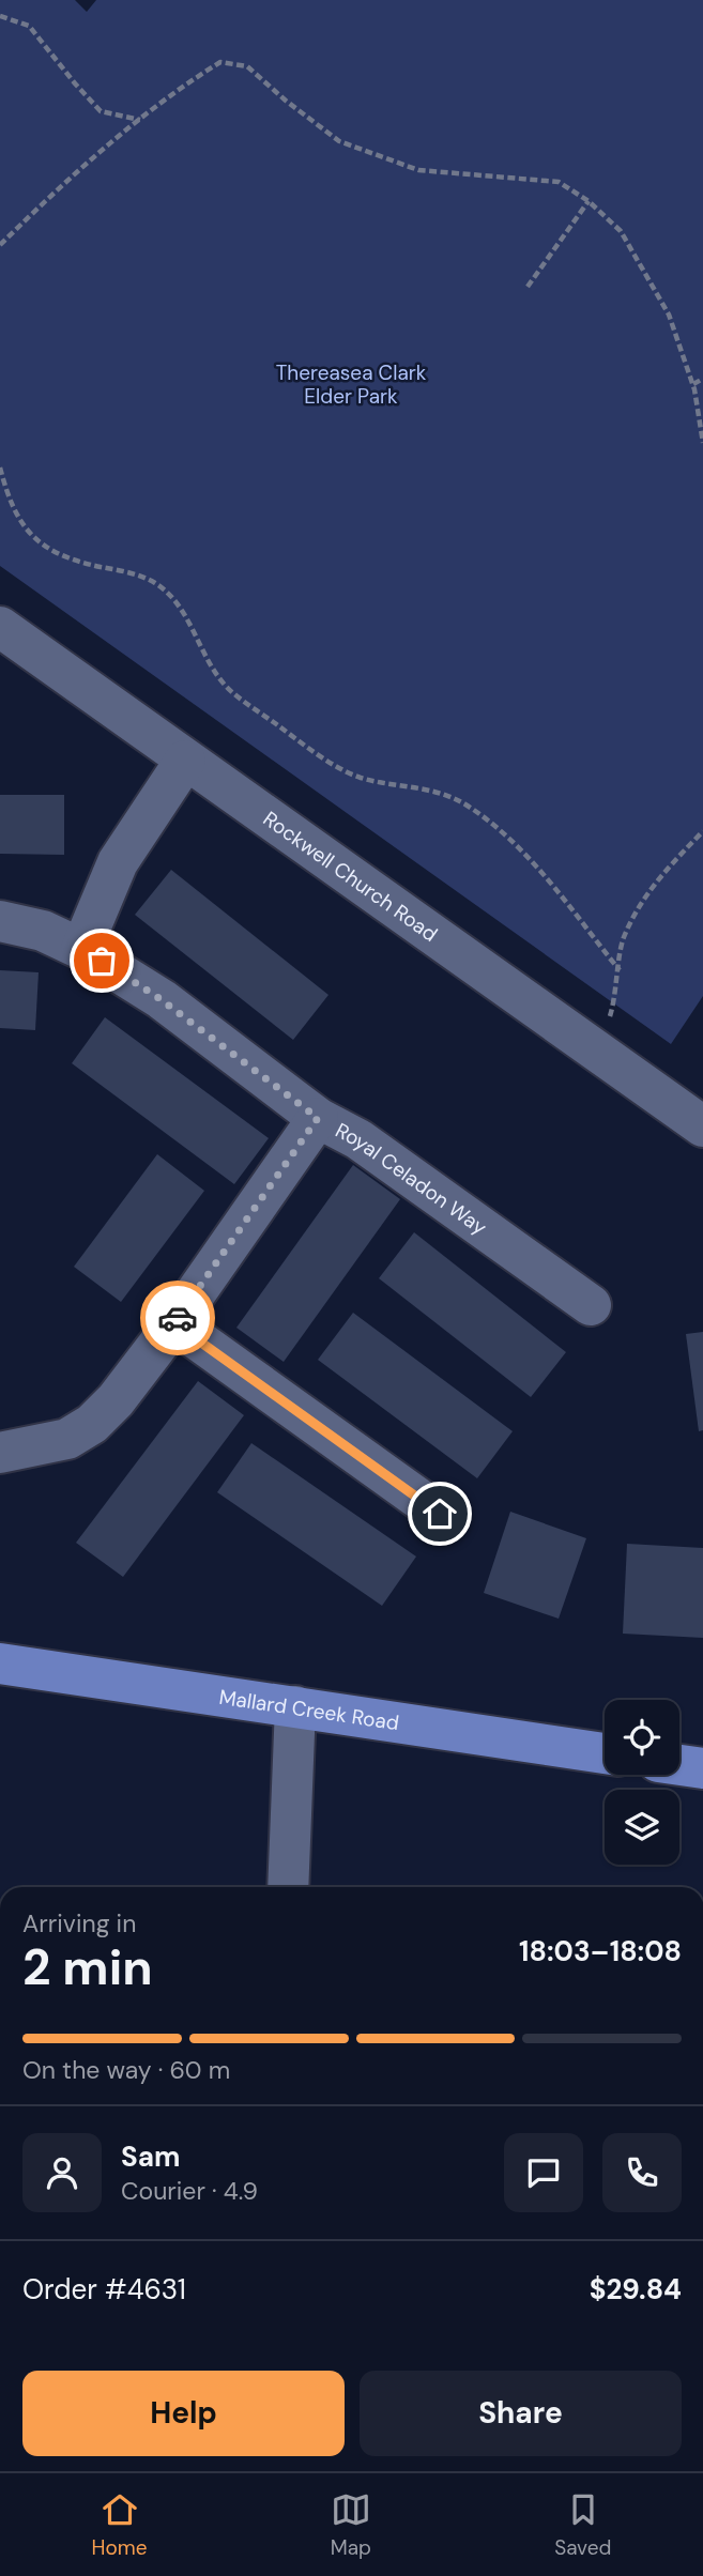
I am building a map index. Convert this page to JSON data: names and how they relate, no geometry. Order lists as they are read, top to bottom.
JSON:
{
  "streets": {
    "main road": ["Mallard Creek Road"],
    "street": ["Rockwell Church Road", "Royal Celadon Way"]
  },
  "parks": ["Thereasea Clark Elder Park"],
  "page": {
    "heading": ["2 min", "Arriving in", "18:03–18:08"],
    "panel": [
      "Sam",
      "Courier · 4.9",
      "Order #4631",
      "$29.84"
    ],
    "bar": "On the way · 60 m",
    "buttons": ["Help", "Share"],
    "tabs": ["Home", "Map", "Saved"]
  }
}
